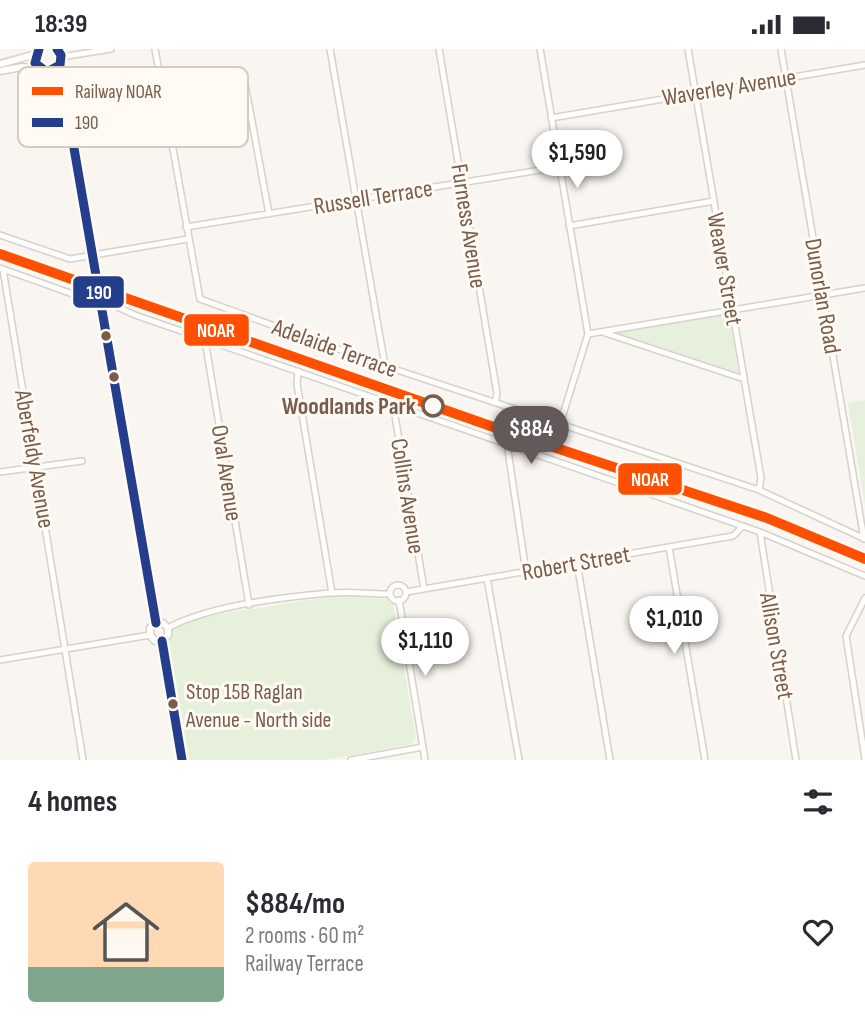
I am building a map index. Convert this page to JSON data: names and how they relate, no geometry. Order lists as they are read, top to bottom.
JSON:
{
  "streets": {
    "street": [
      "Waverley Avenue",
      "Russell Terrace",
      "Furness Avenue",
      "Weaver Street",
      "Dunorlan Road",
      "Adelaide Terrace",
      "Aberfeldy Avenue",
      "Oval Avenue",
      "Collins Avenue",
      "Robert Street",
      "Allison Street"
    ]
  },
  "crossings": [
    ["Waverley Avenue", "Weaver Street"],
    ["Waverley Avenue", "Dunorlan Road"],
    ["Russell Terrace", "Furness Avenue"],
    ["Furness Avenue", "Adelaide Terrace"],
    ["Weaver Street", "Adelaide Terrace"],
    ["Dunorlan Road", "Adelaide Terrace"],
    ["Collins Avenue", "Robert Street"]
  ],
  "places": ["Woodlands Park", "Stop 15B Raglan Avenue - North side"],
  "lines": ["transit line 190", "rail line NOAR"],
  "legend": ["Railway NOAR", "190"],
  "page": {
    "status": "18:39",
    "price": [
      "$1,590",
      "$884",
      "$1,010",
      "$1,110"
    ],
    "heading": "4 homes",
    "list": [
      {
        "name": "$884/mo",
        "note": "2 rooms · 60 m² · Railway Terrace"
      }
    ]
  }
}
